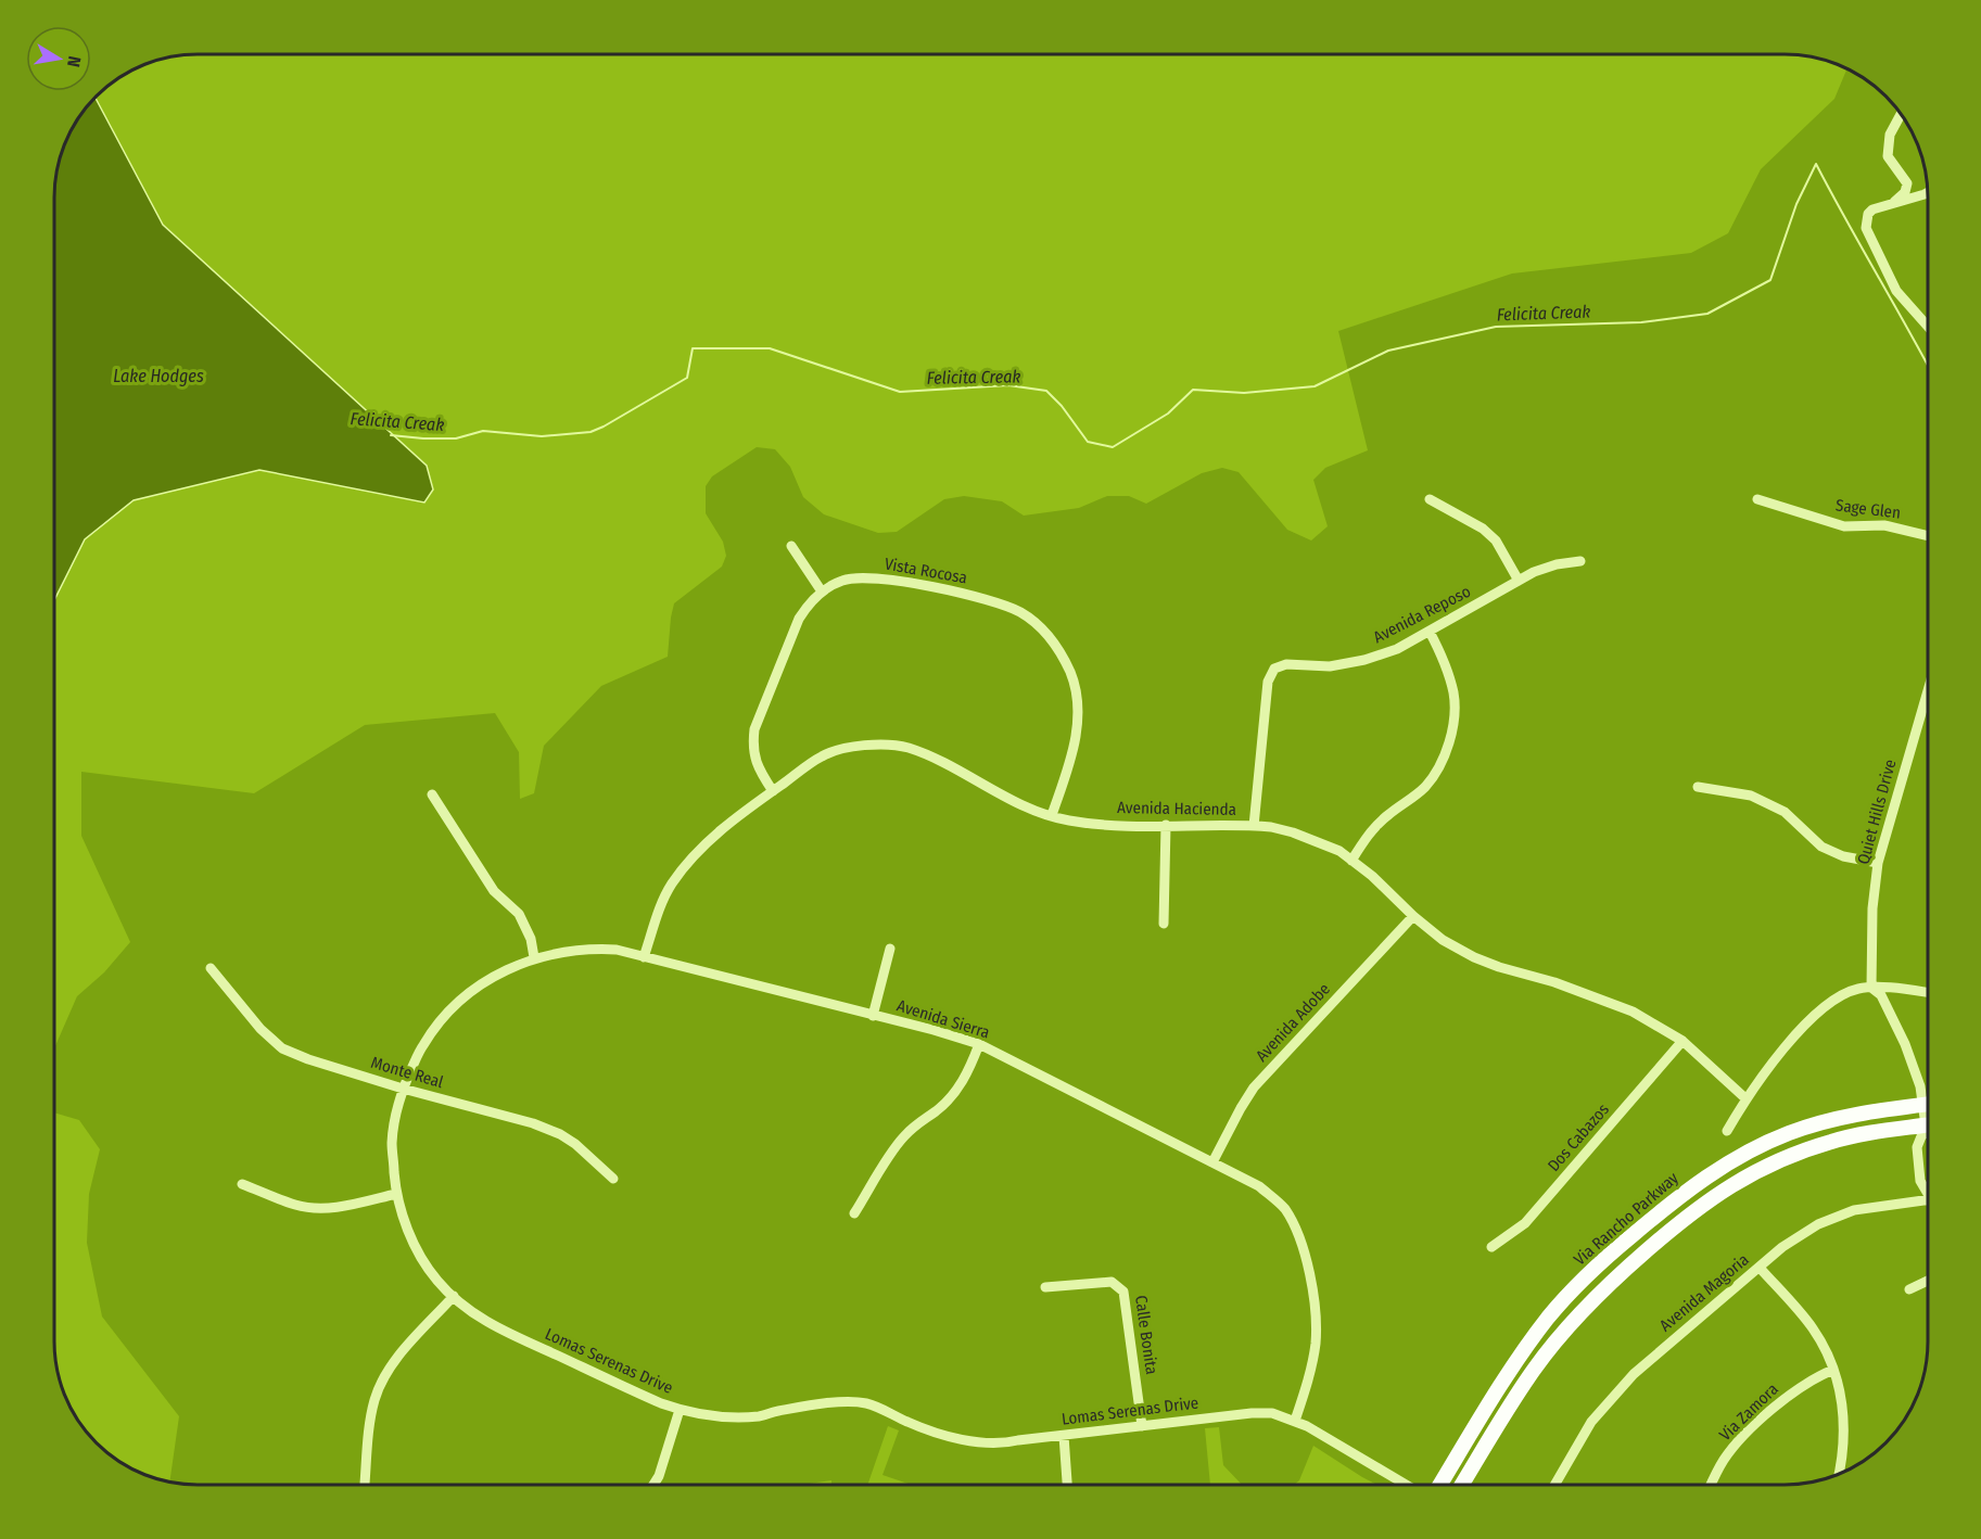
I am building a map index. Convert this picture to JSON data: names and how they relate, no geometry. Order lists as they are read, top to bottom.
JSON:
{
  "streets": {
    "main road": ["Via Rancho Parkway"],
    "street": [
      "Sage Glen",
      "Vista Rocosa",
      "Avenida Reposo",
      "Avenida Hacienda",
      "Quiet Hills Drive",
      "Avenida Sierra",
      "Avenida Adobe",
      "Monte Real",
      "Dos Cabazos",
      "Avenida Magoria",
      "Calle Bonita",
      "Lomas Serenas Drive",
      "Via Zamora"
    ]
  },
  "crossings": [
    ["Vista Rocosa", "Avenida Hacienda"],
    ["Avenida Reposo", "Avenida Hacienda"],
    ["Avenida Hacienda", "Avenida Sierra"],
    ["Avenida Hacienda", "Avenida Adobe"],
    ["Avenida Hacienda", "Dos Cabazos"],
    ["Avenida Sierra", "Avenida Adobe"],
    ["Avenida Sierra", "Monte Real"],
    ["Avenida Sierra", "Lomas Serenas Drive"],
    ["Monte Real", "Lomas Serenas Drive"],
    ["Calle Bonita", "Lomas Serenas Drive"]
  ],
  "water": ["Felicita Creak", "Lake Hodges"],
  "north": "right"
}
